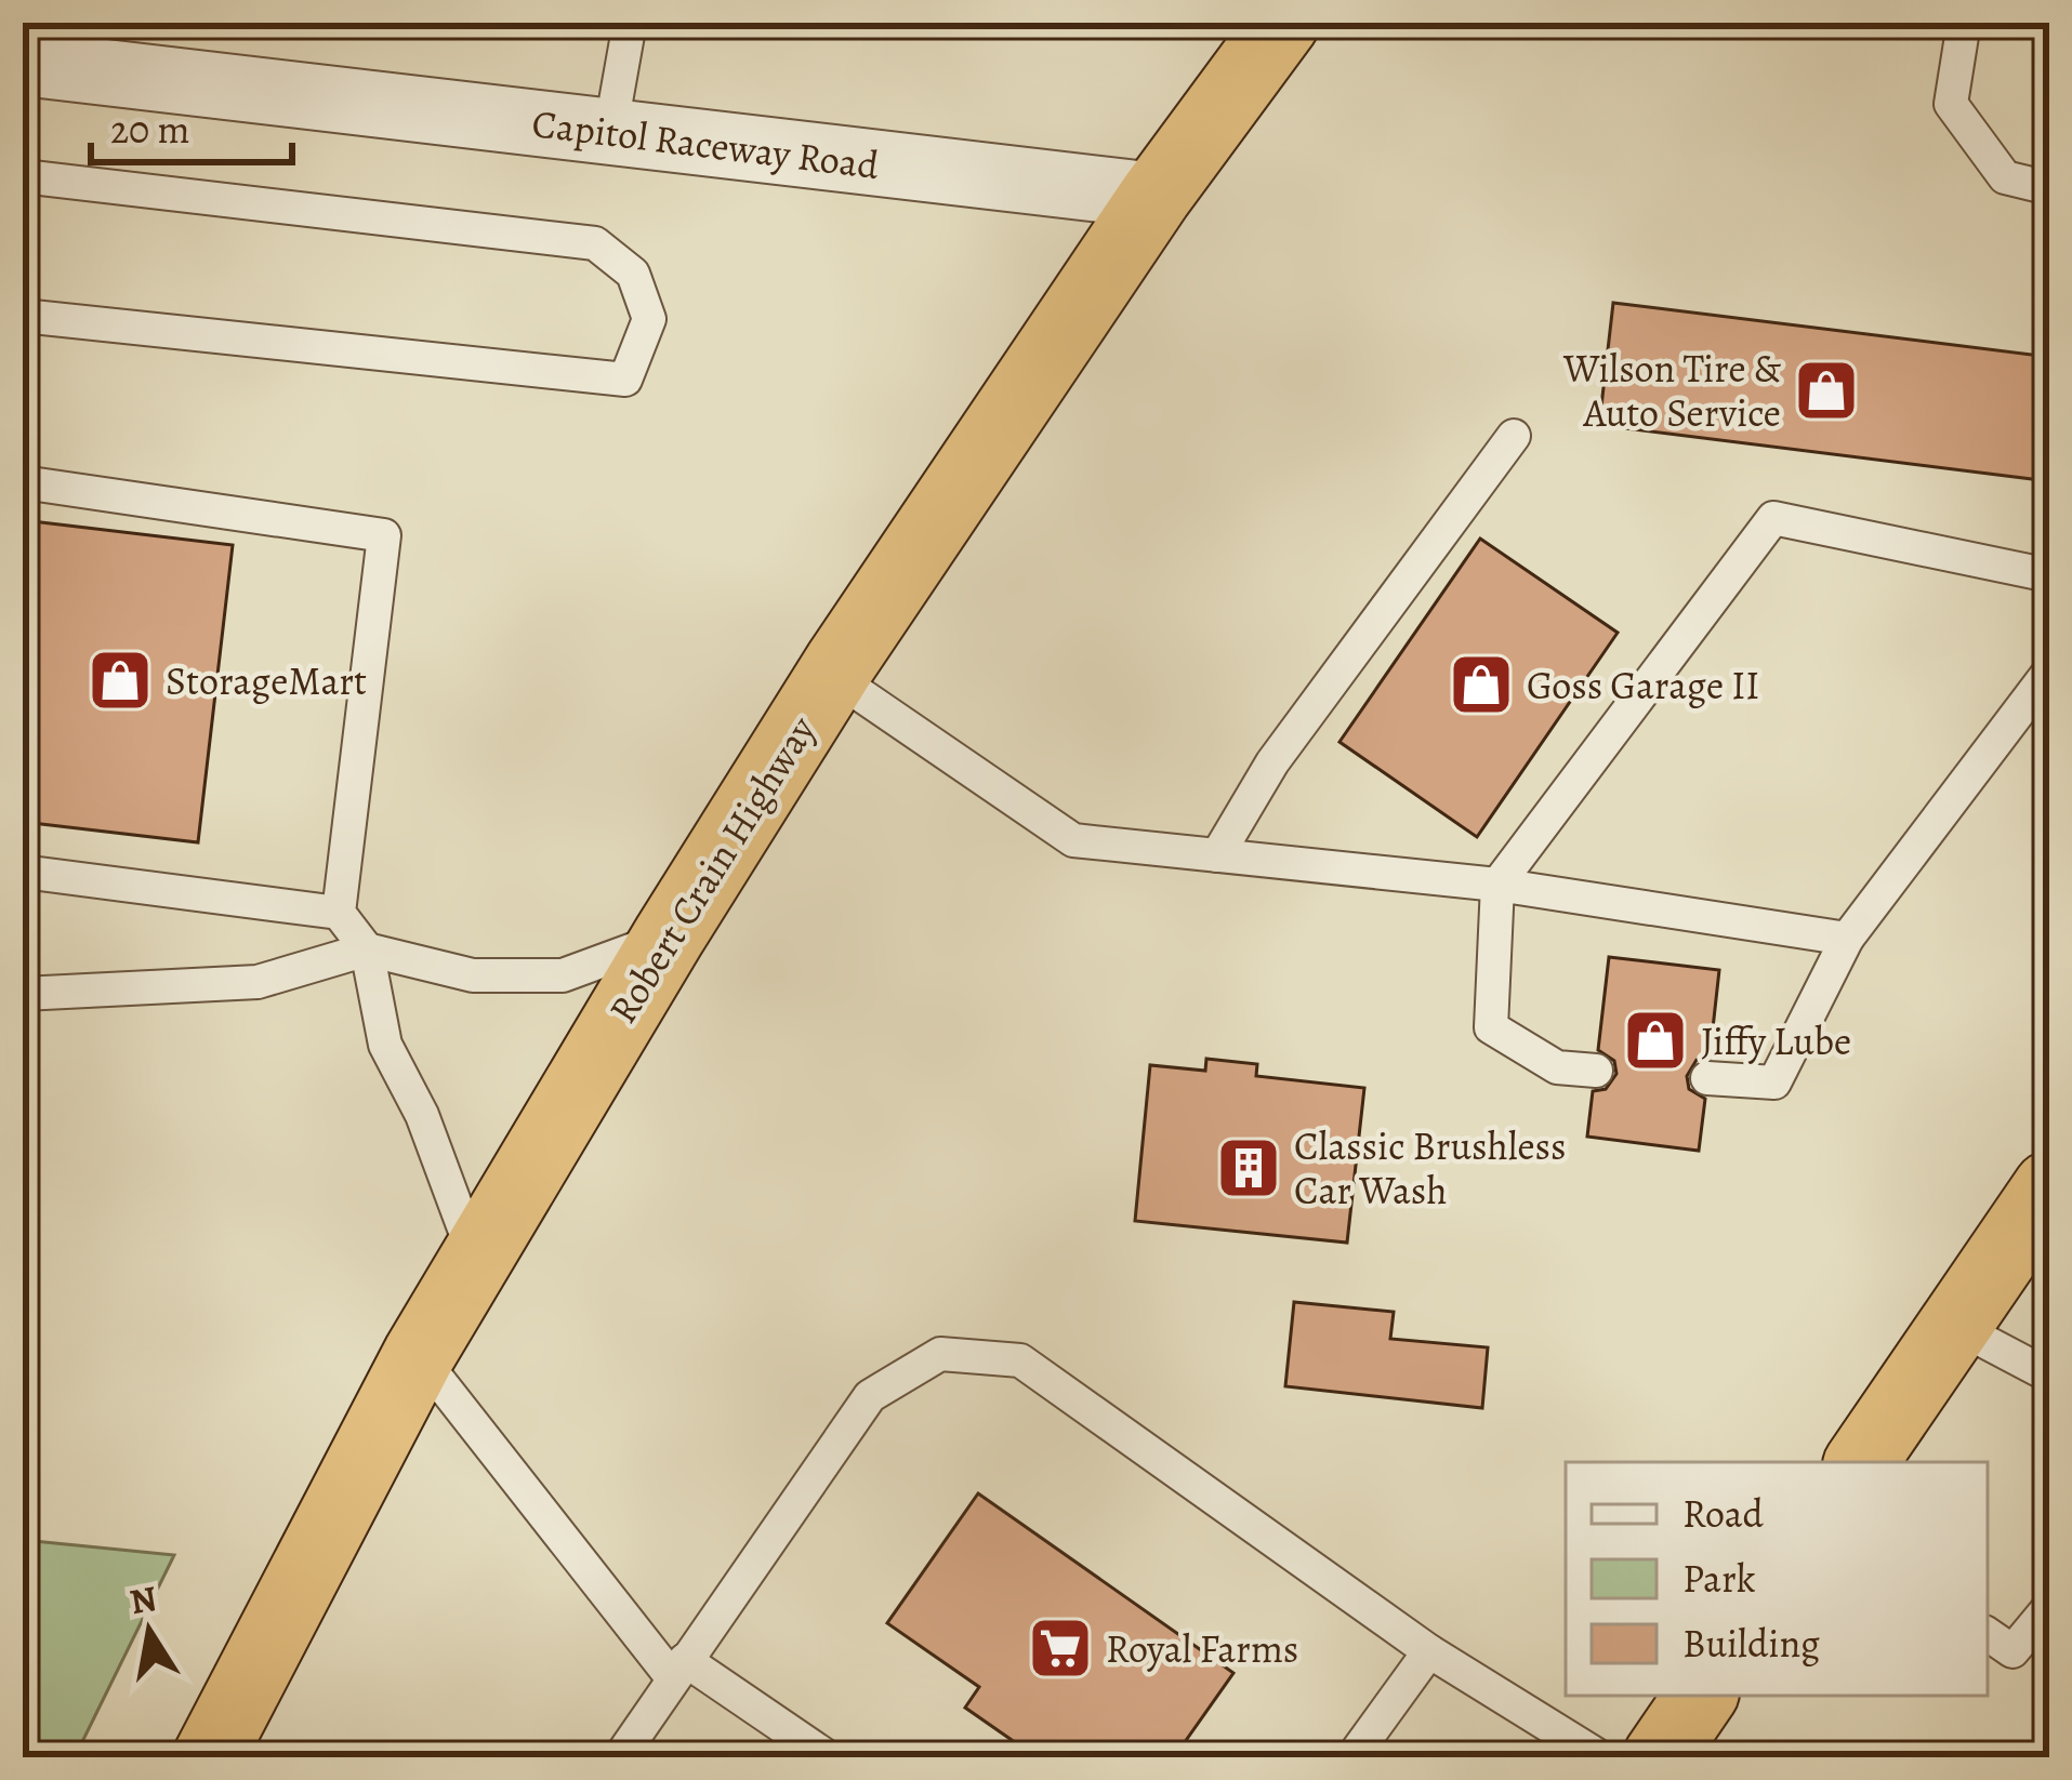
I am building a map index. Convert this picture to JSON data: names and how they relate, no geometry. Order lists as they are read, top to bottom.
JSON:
{
  "streets": {
    "highway": ["Robert Crain Highway"],
    "street": ["Capitol Raceway Road"]
  },
  "crossings": [
    ["Capitol Raceway Road", "Robert Crain Highway"]
  ],
  "places": {
    "shop": [
      "Wilson Tire & Auto Service",
      "StorageMart",
      "Goss Garage II",
      "Jiffy Lube"
    ],
    "building": ["Classic Brushless Car Wash"],
    "supermarket": ["Royal Farms"]
  },
  "legend": ["Road", "Park", "Building"],
  "scale_bar": "20 m",
  "north": "top"
}
